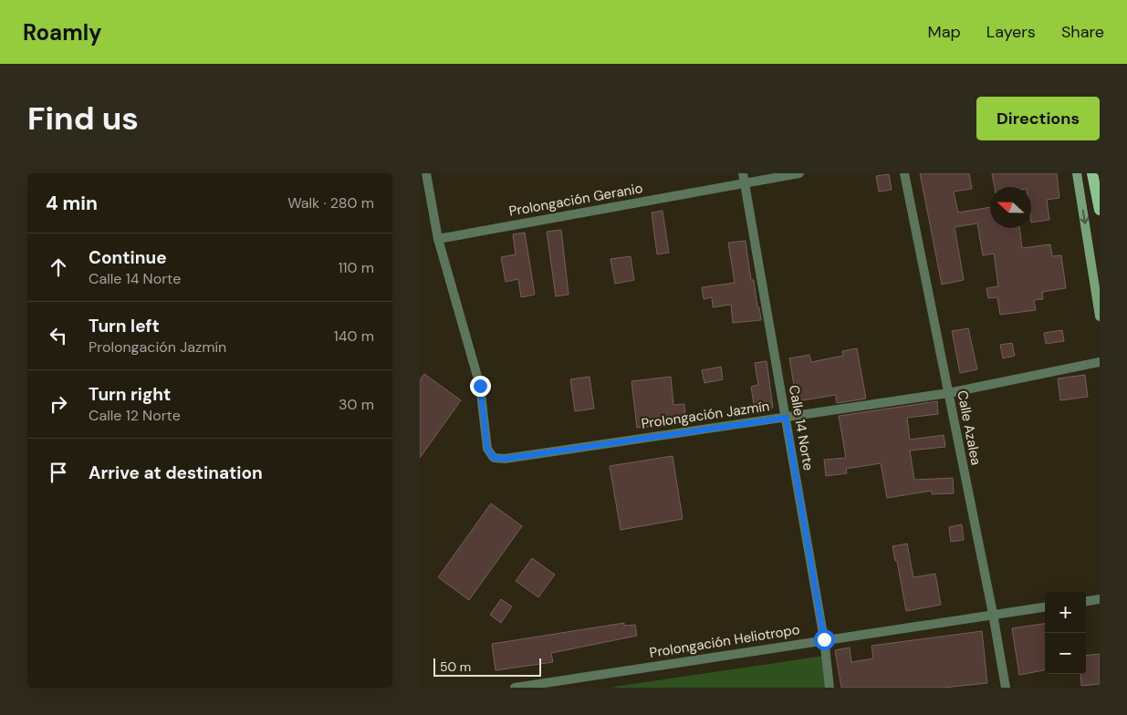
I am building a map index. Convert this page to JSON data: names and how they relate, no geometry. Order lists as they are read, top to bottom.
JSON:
{
  "streets": {
    "street": [
      "Prolongación Geranio",
      "Prolongación Jazmín",
      "Calle 14 Norte",
      "Calle Azalea",
      "Prolongación Heliotropo"
    ]
  },
  "crossings": [
    ["Prolongación Geranio", "Prolongación Jazmín"],
    ["Prolongación Geranio", "Calle 14 Norte"],
    ["Prolongación Jazmín", "Calle 14 Norte"],
    ["Prolongación Jazmín", "Calle Azalea"],
    ["Calle 14 Norte", "Prolongación Heliotropo"],
    ["Calle Azalea", "Prolongación Heliotropo"]
  ],
  "scale_bar": "50 m",
  "north": "left",
  "page": {
    "header": "Roamly",
    "nav": ["Map", "Layers", "Share"],
    "buttons": "Directions",
    "title": "Find us",
    "heading": ["4 min", "Walk · 280 m"],
    "list": [
      ["Continue", "Calle 14 Norte", "110 m"],
      ["Turn left", "Prolongación Jazmín", "140 m"],
      ["Turn right", "Calle 12 Norte", "30 m"],
      "Arrive at destination"
    ],
    "map_buttons": ["+", "−"],
    "scale": "50 m"
  }
}
